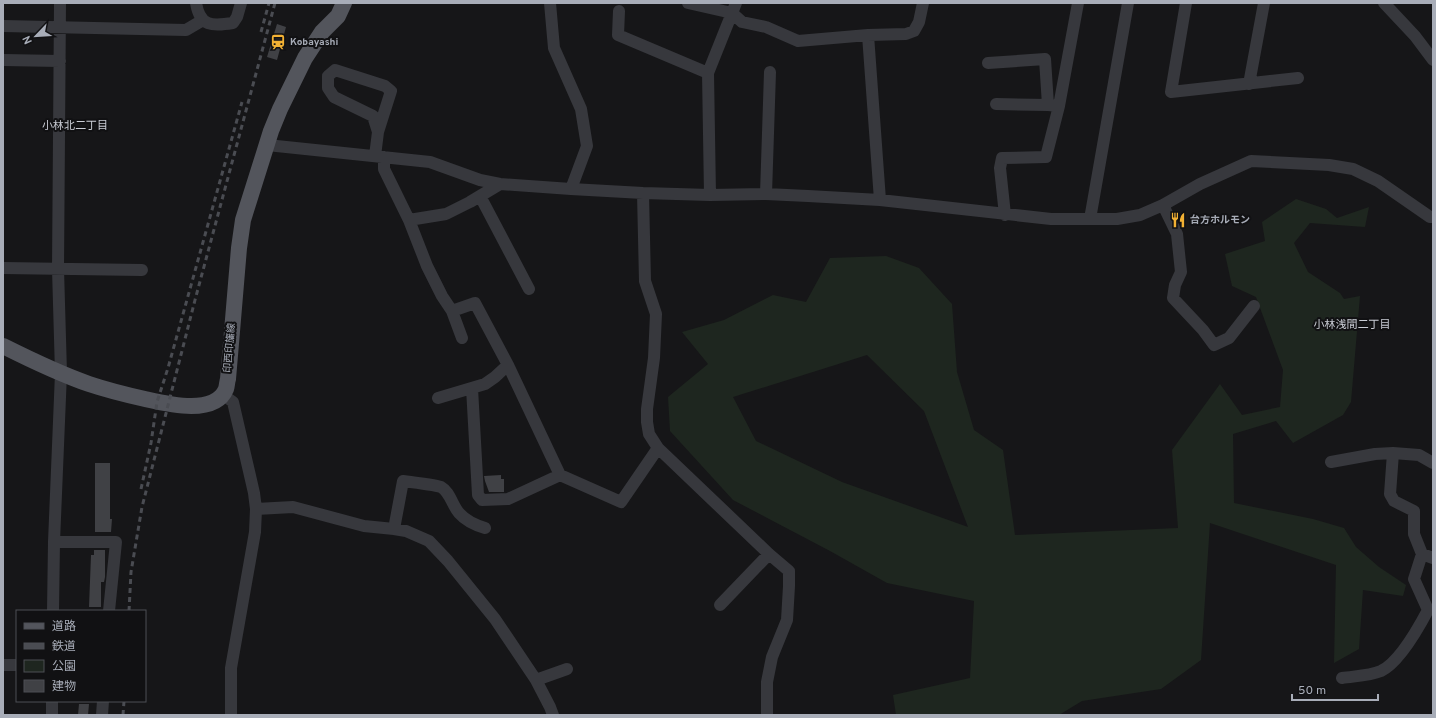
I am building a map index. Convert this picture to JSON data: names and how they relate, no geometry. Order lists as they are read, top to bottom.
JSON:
{
  "streets": {
    "main road": ["印西印旛線"]
  },
  "districts": ["小林北二丁目", "小林浅間二丁目"],
  "places": {
    "station": ["Kobayashi"],
    "restaurant": ["台方ホルモン"]
  },
  "legend": [
    "道路",
    "鉄道",
    "公園",
    "建物"
  ],
  "scale_bar": "50 m",
  "north": "bottom left"
}
